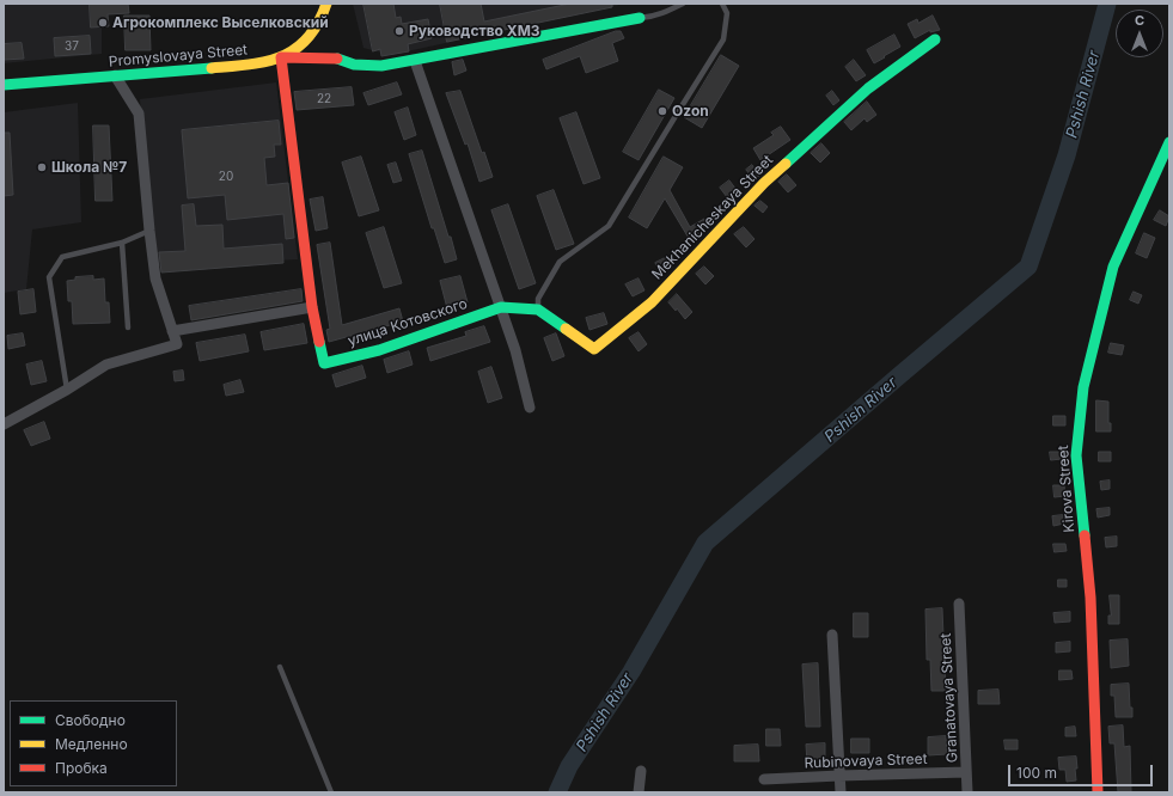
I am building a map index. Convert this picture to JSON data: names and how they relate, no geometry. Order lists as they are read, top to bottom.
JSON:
{
  "streets": {
    "street": [
      "Promyslovaya Street",
      "Mekhanicheskaya Street",
      "улица Котовского",
      "Kirova Street",
      "Granatovaya Street",
      "Rubinovaya Street"
    ]
  },
  "crossings": [
    ["Granatovaya Street", "Rubinovaya Street"]
  ],
  "water": ["Pshish River"],
  "places": [
    "Агрокомплекс Выселковский",
    "Руководство ХМЗ",
    "Ozon",
    "Школа №7"
  ],
  "house_numbers": ["37", "22", "20"],
  "legend": ["Свободно", "Медленно", "Пробка"],
  "scale_bar": "100 m",
  "north": "top"
}
